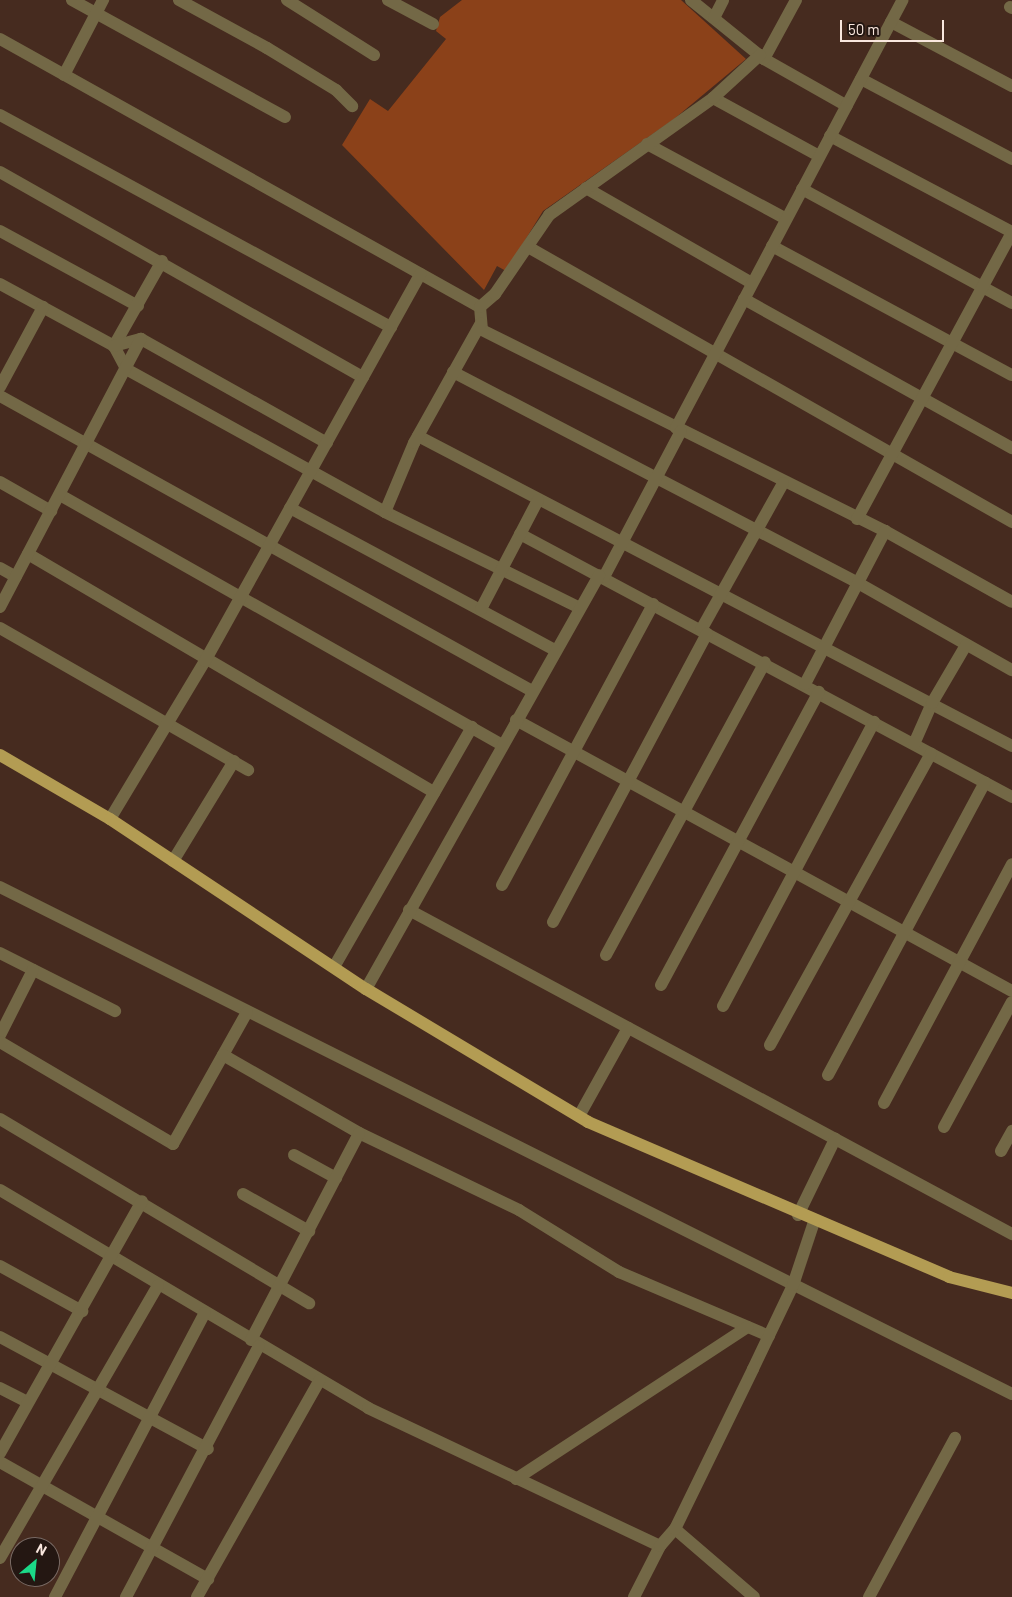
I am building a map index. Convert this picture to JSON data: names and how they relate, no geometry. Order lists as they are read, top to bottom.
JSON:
{
  "scale_bar": "50 m",
  "north": "top right"
}
